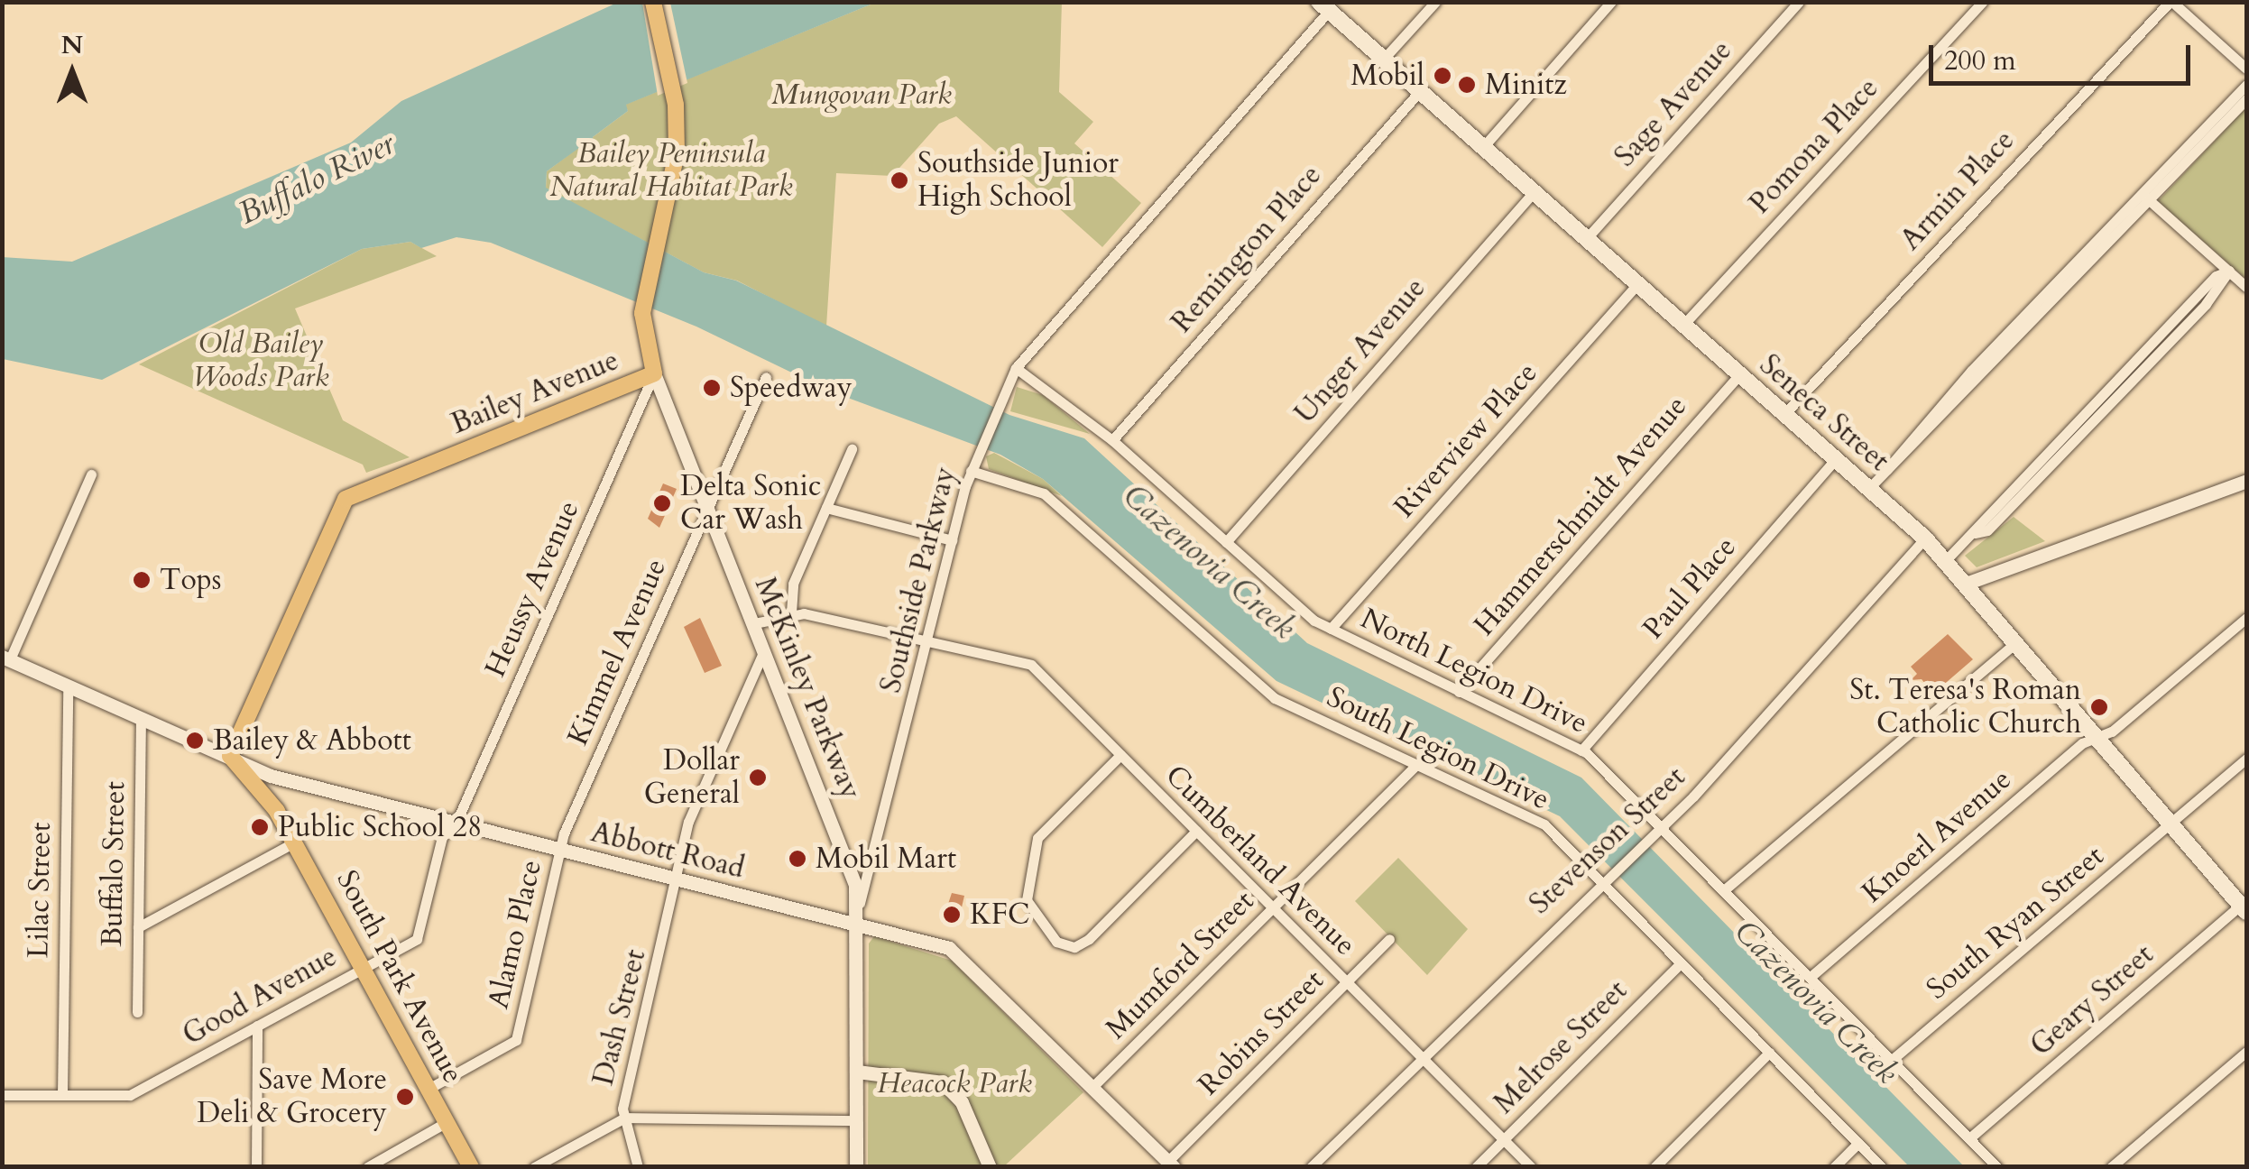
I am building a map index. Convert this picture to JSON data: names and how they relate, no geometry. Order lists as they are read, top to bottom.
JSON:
{
  "streets": {
    "main road": ["Bailey Avenue", "Seneca Street", "South Park Avenue"],
    "street": [
      "Sage Avenue",
      "Pomona Place",
      "Armin Place",
      "Remington Place",
      "Unger Avenue",
      "Riverview Place",
      "Hammerschmidt Avenue",
      "Southside Parkway",
      "Paul Place",
      "Heussy Avenue",
      "Kimmel Avenue",
      "North Legion Drive",
      "McKinley Parkway",
      "South Legion Drive",
      "Knoerl Avenue",
      "Stevenson Street",
      "Abbott Road",
      "Cumberland Avenue",
      "Buffalo Street",
      "Lilac Street",
      "South Ryan Street",
      "Alamo Place",
      "Mumford Street",
      "Good Avenue",
      "Geary Street",
      "Dash Street",
      "Robins Street",
      "Melrose Street"
    ]
  },
  "crossings": [
    ["Sage Avenue", "Seneca Street"],
    ["Pomona Place", "Seneca Street"],
    ["Armin Place", "Seneca Street"],
    ["Remington Place", "Seneca Street"],
    ["Remington Place", "North Legion Drive"],
    ["Unger Avenue", "Seneca Street"],
    ["Unger Avenue", "North Legion Drive"],
    ["Bailey Avenue", "Heussy Avenue"],
    ["Bailey Avenue", "McKinley Parkway"],
    ["Bailey Avenue", "Abbott Road"],
    ["Bailey Avenue", "South Park Avenue"],
    ["Seneca Street", "Riverview Place"],
    ["Seneca Street", "Hammerschmidt Avenue"],
    ["Seneca Street", "Southside Parkway"],
    ["Seneca Street", "Paul Place"],
    ["Seneca Street", "Knoerl Avenue"],
    ["Seneca Street", "Stevenson Street"],
    ["Seneca Street", "South Ryan Street"],
    ["Seneca Street", "Geary Street"],
    ["Riverview Place", "North Legion Drive"],
    ["Hammerschmidt Avenue", "North Legion Drive"],
    ["Southside Parkway", "North Legion Drive"],
    ["Southside Parkway", "McKinley Parkway"],
    ["Southside Parkway", "South Legion Drive"],
    ["Southside Parkway", "Cumberland Avenue"],
    ["Paul Place", "North Legion Drive"],
    ["Heussy Avenue", "McKinley Parkway"],
    ["Heussy Avenue", "Abbott Road"],
    ["Heussy Avenue", "Good Avenue"],
    ["Kimmel Avenue", "McKinley Parkway"],
    ["Kimmel Avenue", "Abbott Road"],
    ["Kimmel Avenue", "Alamo Place"],
    ["North Legion Drive", "Knoerl Avenue"],
    ["North Legion Drive", "Stevenson Street"],
    ["North Legion Drive", "South Ryan Street"],
    ["North Legion Drive", "Geary Street"],
    ["McKinley Parkway", "Abbott Road"],
    ["McKinley Parkway", "Dash Street"],
    ["South Legion Drive", "Stevenson Street"],
    ["South Legion Drive", "Mumford Street"],
    ["South Legion Drive", "Melrose Street"],
    ["Stevenson Street", "Cumberland Avenue"],
    ["Abbott Road", "Alamo Place"],
    ["Abbott Road", "Mumford Street"],
    ["Abbott Road", "South Park Avenue"],
    ["Abbott Road", "Good Avenue"],
    ["Abbott Road", "Dash Street"],
    ["Abbott Road", "Robins Street"],
    ["Cumberland Avenue", "Mumford Street"],
    ["Cumberland Avenue", "Robins Street"],
    ["Cumberland Avenue", "Melrose Street"],
    ["Buffalo Street", "South Park Avenue"],
    ["Lilac Street", "South Park Avenue"],
    ["Lilac Street", "Good Avenue"],
    ["Alamo Place", "South Park Avenue"],
    ["South Park Avenue", "Good Avenue"]
  ],
  "water": ["Buffalo River", "Cazenovia Creek"],
  "parks": [
    "Mungovan Park",
    "Bailey Peninsula Natural Habitat Park",
    "Old Bailey Woods Park",
    "Heacock Park"
  ],
  "places": [
    "Mobil",
    "Minitz",
    "Southside Junior High School",
    "Speedway",
    "Delta Sonic Car Wash",
    "Tops",
    "St. Teresa's Roman Catholic Church",
    "Bailey & Abbott",
    "Dollar General",
    "Public School 28",
    "Mobil Mart",
    "KFC",
    "Save More Deli & Grocery"
  ],
  "scale_bar": "200 m",
  "north": "top"
}
